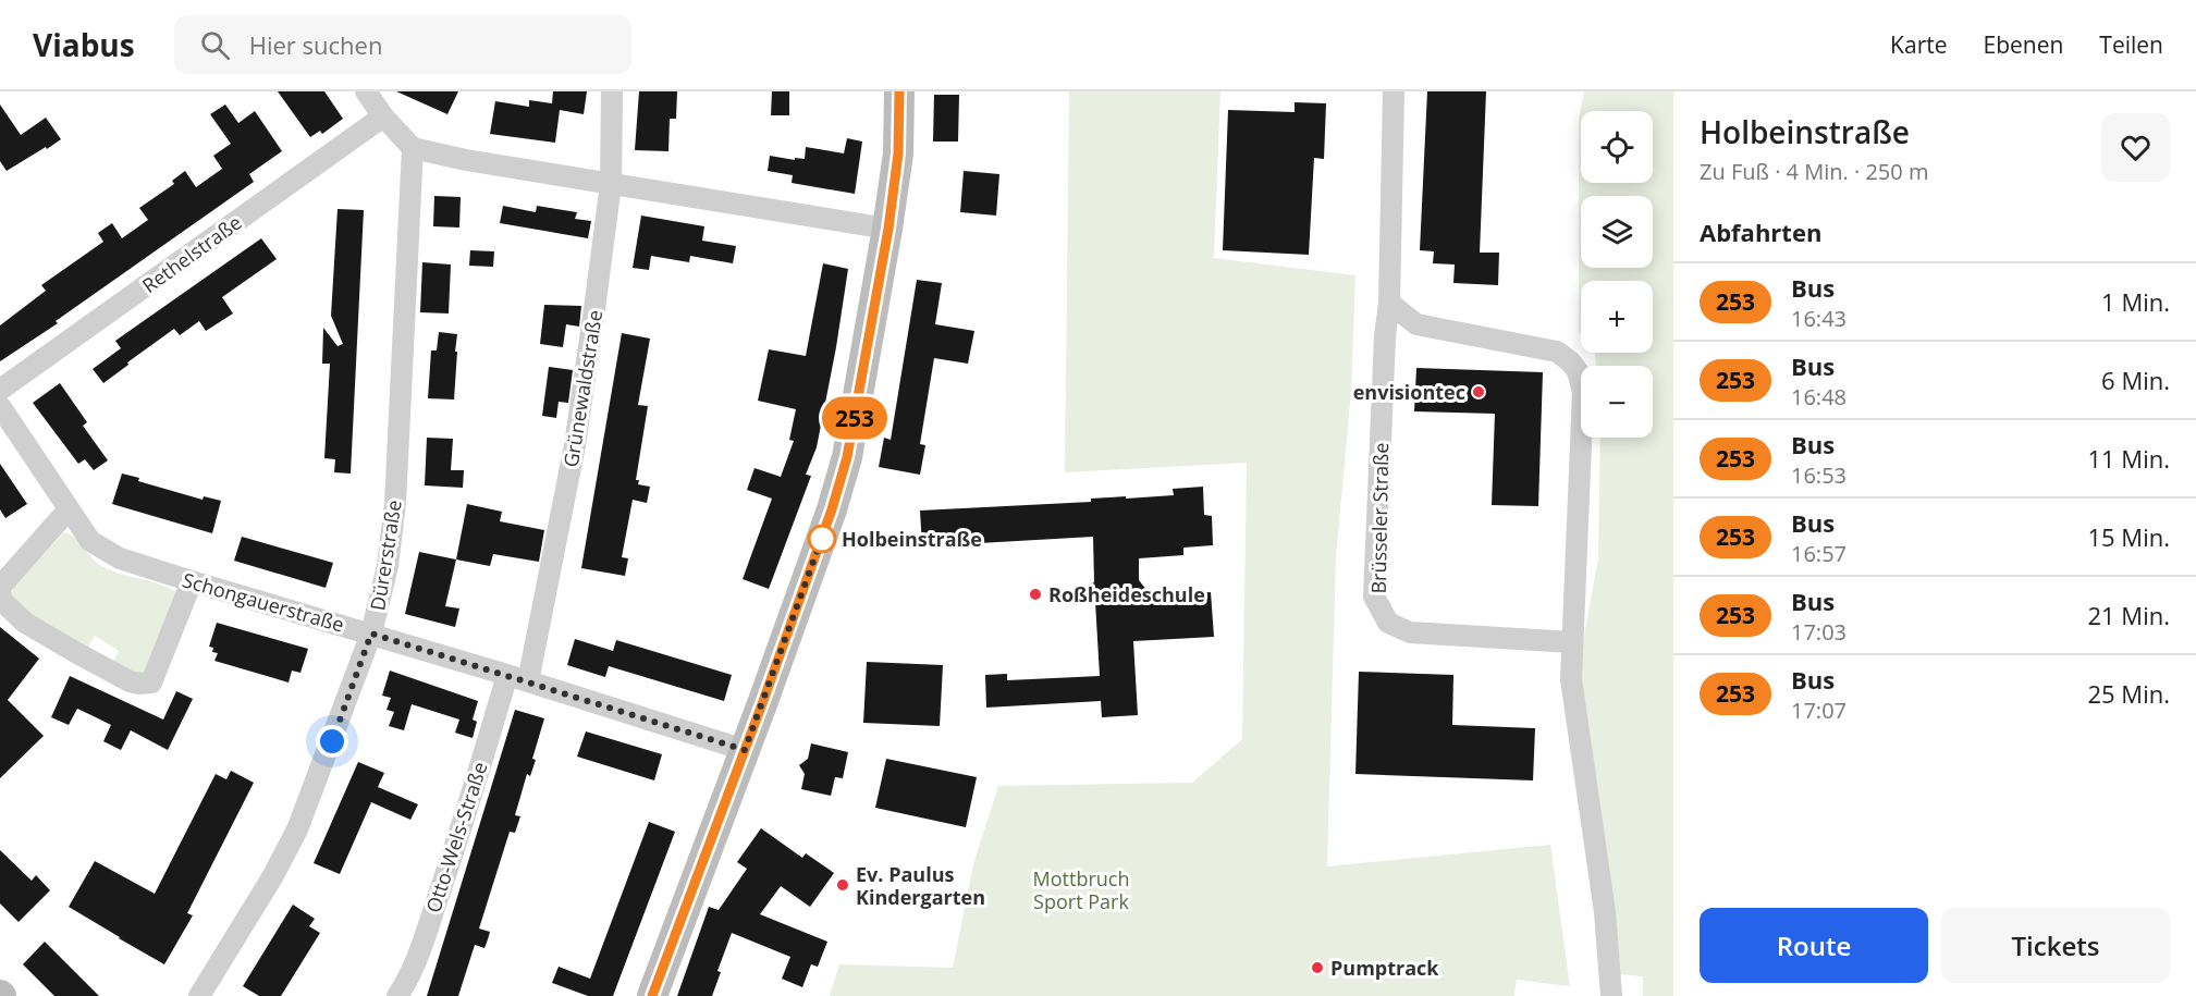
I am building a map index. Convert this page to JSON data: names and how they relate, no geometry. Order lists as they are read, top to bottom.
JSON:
{
  "streets": {
    "street": [
      "Rethelstraße",
      "Grünewaldstraße",
      "Brüsseler Straße",
      "Dürerstraße",
      "Schongauerstraße",
      "Otto-Wels-Straße"
    ]
  },
  "crossings": [
    ["Grünewaldstraße", "Schongauerstraße"],
    ["Dürerstraße", "Schongauerstraße"],
    ["Schongauerstraße", "Otto-Wels-Straße"]
  ],
  "parks": ["Mottbruch Sport Park"],
  "places": [
    "envisiontec",
    "Holbeinstraße",
    "Roßheideschule",
    "Ev. Paulus Kindergarten",
    "Pumptrack"
  ],
  "lines": ["bus line 253"],
  "page": {
    "header": "Viabus",
    "search": "Hier suchen",
    "nav": ["Karte", "Ebenen", "Teilen"],
    "on_map": "253",
    "heading": [
      ["Holbeinstraße", "Zu Fuß · 4 Min. · 250 m"],
      "Abfahrten"
    ],
    "map_buttons": ["+", "−"],
    "list": [
      {
        "mark": "253",
        "name": "Bus",
        "note": "16:43",
        "value": "1 Min."
      },
      {
        "mark": "253",
        "name": "Bus",
        "note": "16:48",
        "value": "6 Min."
      },
      {
        "mark": "253",
        "name": "Bus",
        "note": "16:53",
        "value": "11 Min."
      },
      {
        "mark": "253",
        "name": "Bus",
        "note": "16:57",
        "value": "15 Min."
      },
      {
        "mark": "253",
        "name": "Bus",
        "note": "17:03",
        "value": "21 Min."
      },
      {
        "mark": "253",
        "name": "Bus",
        "note": "17:07",
        "value": "25 Min."
      }
    ],
    "buttons": ["Route", "Tickets"]
  }
}
